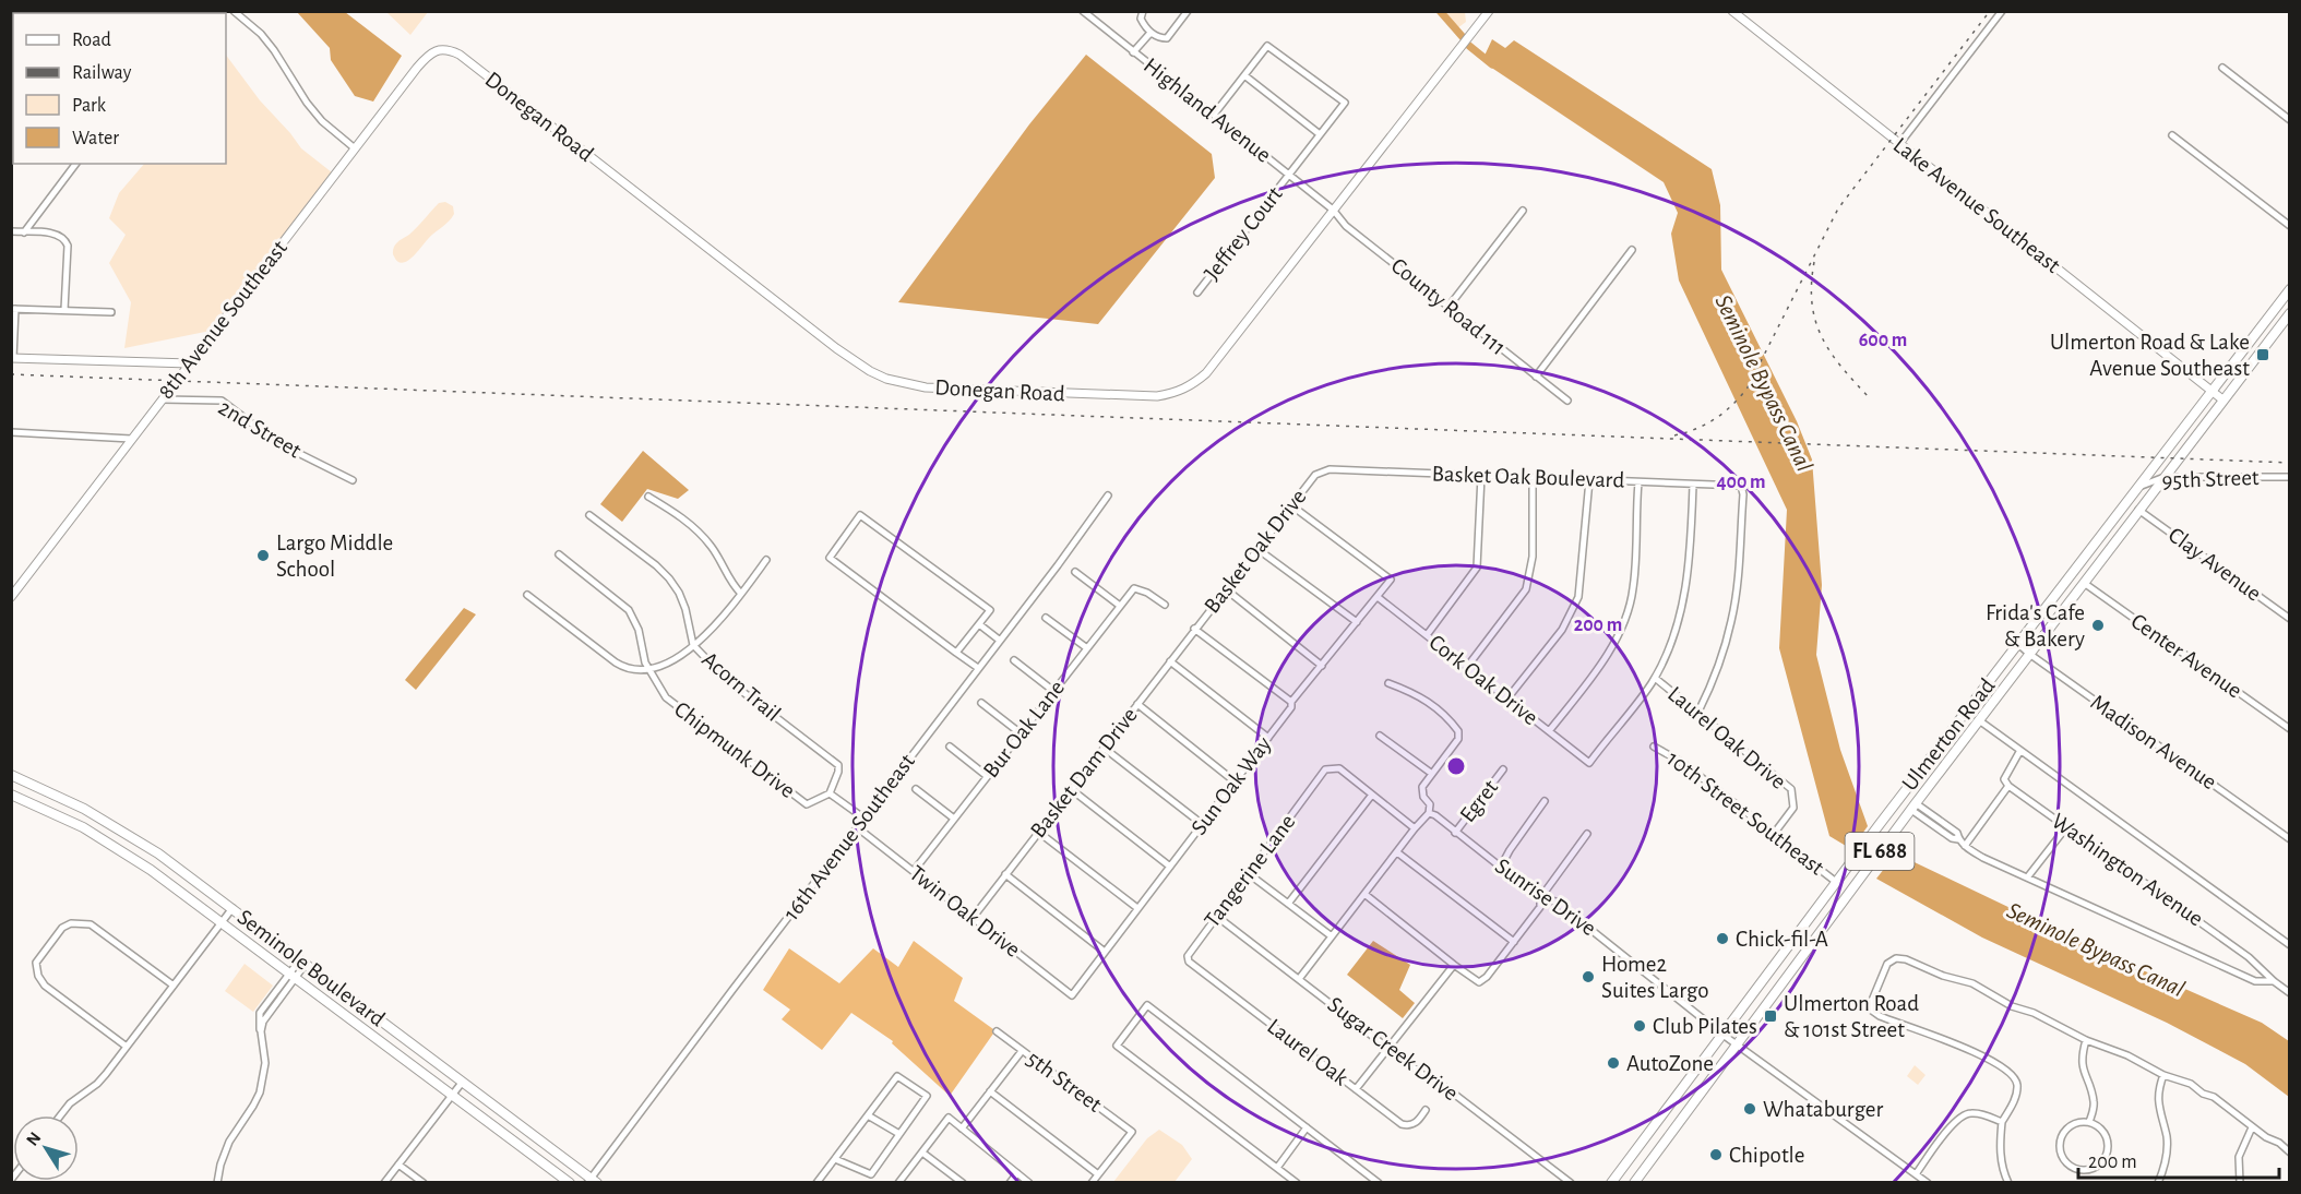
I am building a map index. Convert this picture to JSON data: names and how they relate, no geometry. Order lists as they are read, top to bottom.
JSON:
{
  "streets": {
    "main road": ["Ulmerton Road", "FL 688", "Seminole Boulevard"],
    "street": [
      "Highland Avenue",
      "Donegan Road",
      "Lake Avenue Southeast",
      "Jeffrey Court",
      "County Road 111",
      "8th Avenue Southeast",
      "2nd Street",
      "Basket Oak Boulevard",
      "95th Street",
      "Basket Oak Drive",
      "Clay Avenue",
      "Center Avenue",
      "Cork Oak Drive",
      "Acorn Trail",
      "Bur Oak Lane",
      "Laurel Oak Drive",
      "Madison Avenue",
      "Chipmunk Drive",
      "Basket Dam Drive",
      "Sun Oak Way",
      "Egret",
      "10th Street Southeast",
      "16th Avenue Southeast",
      "Washington Avenue",
      "Tangerine Lane",
      "Sunrise Drive",
      "Twin Oak Drive",
      "Sugar Creek Drive",
      "Laurel Oak",
      "5th Street"
    ]
  },
  "crossings": [
    ["Highland Avenue", "Donegan Road"],
    ["Highland Avenue", "Jeffrey Court"],
    ["Highland Avenue", "County Road 111"],
    ["Donegan Road", "County Road 111"],
    ["Donegan Road", "8th Avenue Southeast"],
    ["Lake Avenue Southeast", "Ulmerton Road"],
    ["8th Avenue Southeast", "2nd Street"],
    ["Basket Oak Boulevard", "Basket Oak Drive"],
    ["Basket Oak Boulevard", "Laurel Oak Drive"],
    ["95th Street", "Ulmerton Road"],
    ["Basket Oak Drive", "Basket Dam Drive"],
    ["Basket Oak Drive", "Sun Oak Way"],
    ["Clay Avenue", "Ulmerton Road"],
    ["Center Avenue", "Ulmerton Road"],
    ["Cork Oak Drive", "Laurel Oak Drive"],
    ["Cork Oak Drive", "Sun Oak Way"],
    ["Acorn Trail", "Chipmunk Drive"],
    ["Bur Oak Lane", "Twin Oak Drive"],
    ["Ulmerton Road", "Madison Avenue"],
    ["Ulmerton Road", "10th Street Southeast"],
    ["Ulmerton Road", "Washington Avenue"],
    ["Ulmerton Road", "Sunrise Drive"],
    ["Laurel Oak Drive", "10th Street Southeast"],
    ["Basket Dam Drive", "Twin Oak Drive"],
    ["Sun Oak Way", "Twin Oak Drive"],
    ["Egret", "Sunrise Drive"],
    ["16th Avenue Southeast", "Twin Oak Drive"],
    ["16th Avenue Southeast", "Seminole Boulevard"],
    ["Tangerine Lane", "Sugar Creek Drive"],
    ["Tangerine Lane", "Laurel Oak"]
  ],
  "water": ["Seminole Bypass Canal"],
  "places": {
    "transit": ["Ulmerton Road & Lake Avenue Southeast", "Ulmerton Road & 101st Street"],
    "other": [
      "Largo Middle School",
      "Frida's Cafe & Bakery",
      "Chick-fil-A",
      "Home2 Suites Largo",
      "Club Pilates",
      "AutoZone",
      "Whataburger",
      "Chipotle"
    ]
  },
  "legend": [
    "Road",
    "Railway",
    "Park",
    "Water"
  ],
  "scale_bar": "200 m",
  "north": "top left",
  "rings": ["600 m", "400 m", "200 m"]
}
